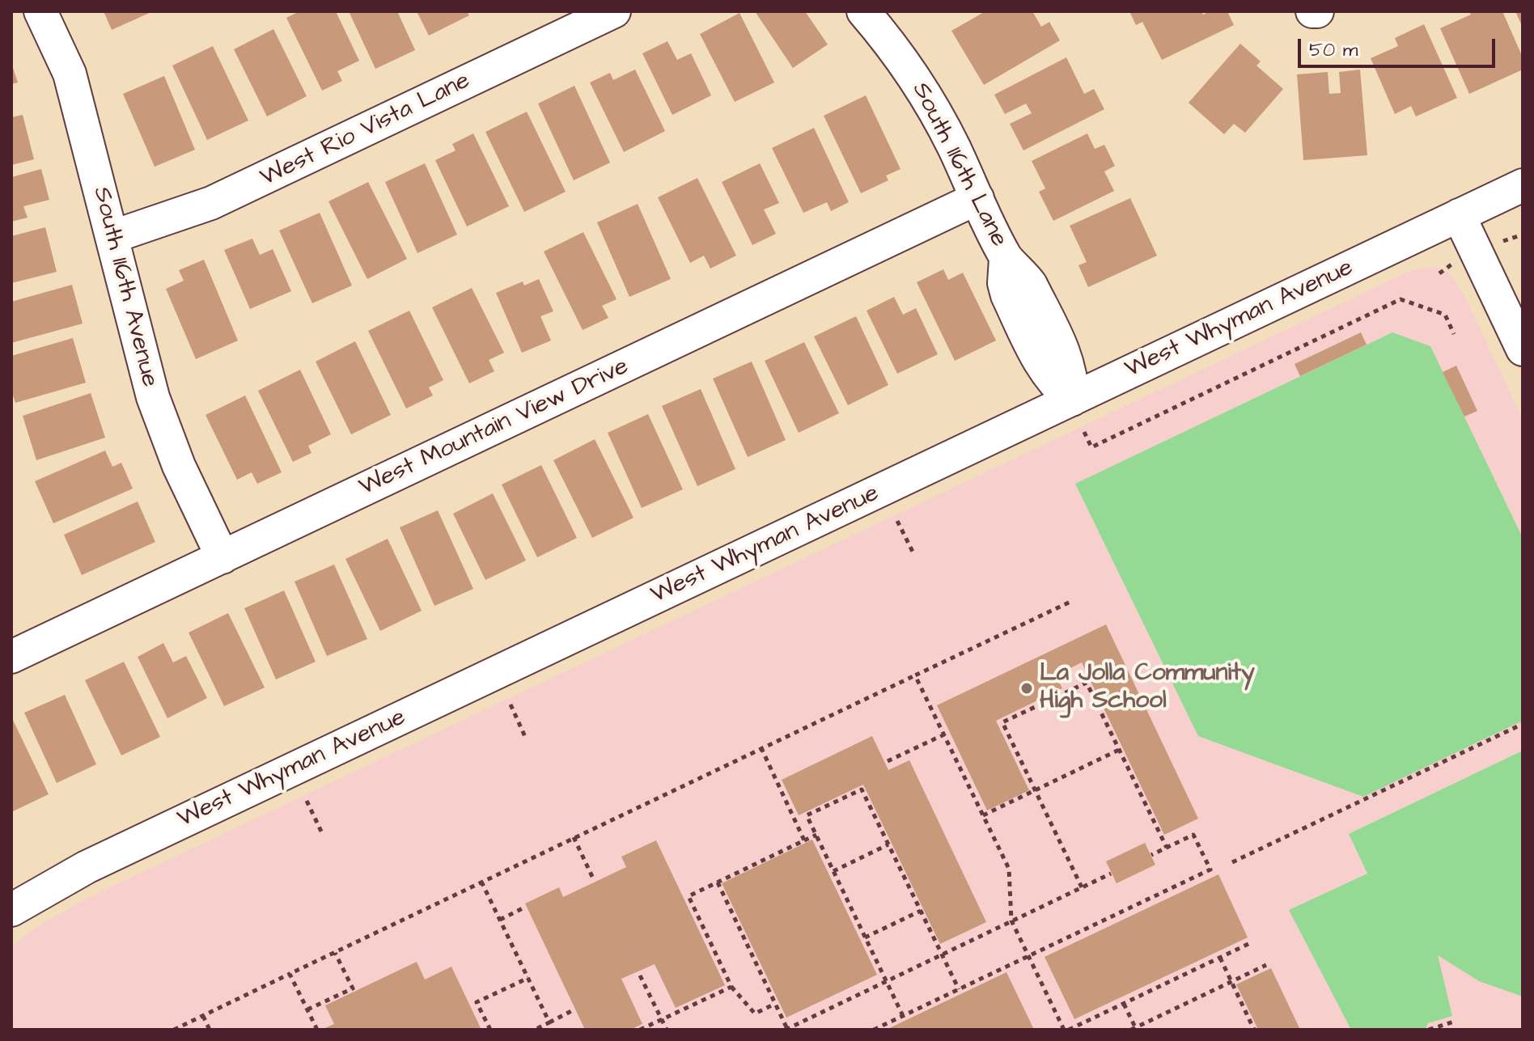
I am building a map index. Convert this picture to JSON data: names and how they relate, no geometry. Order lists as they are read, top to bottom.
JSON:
{
  "streets": {
    "street": [
      "West Rio Vista Lane",
      "South 116th Lane",
      "South 116th Avenue",
      "West Whyman Avenue",
      "West Mountain View Drive"
    ]
  },
  "crossings": [
    ["West Rio Vista Lane", "South 116th Avenue"],
    ["South 116th Lane", "West Whyman Avenue"],
    ["South 116th Lane", "West Mountain View Drive"],
    ["South 116th Avenue", "West Mountain View Drive"]
  ],
  "places": ["La Jolla Community High School"],
  "scale_bar": "50 m"
}
